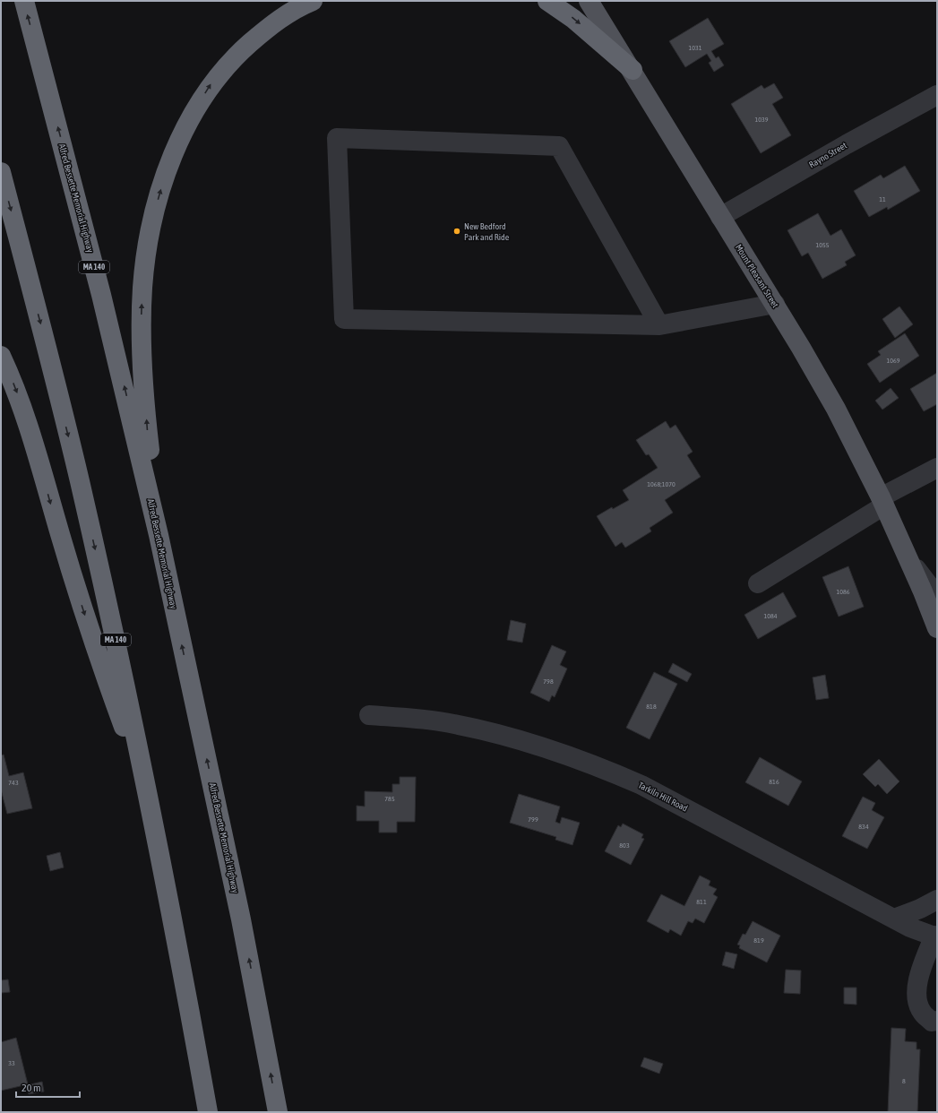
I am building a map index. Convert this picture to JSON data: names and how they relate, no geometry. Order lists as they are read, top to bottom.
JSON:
{
  "streets": {
    "highway": ["Alfred Bessette Memorial Highway", "MA 140"],
    "main road": ["Mount Pleasant Street"],
    "street": ["Rayno Street", "Tarkiln Hill Road"]
  },
  "crossings": [
    ["Rayno Street", "Mount Pleasant Street"]
  ],
  "places": ["New Bedford Park and Ride"],
  "house_numbers": [
    "1031",
    "1039",
    "11",
    "1055",
    "1069",
    "1068;1070",
    "1086",
    "1084",
    "798",
    "818",
    "816",
    "743",
    "785",
    "799",
    "834",
    "803",
    "811",
    "819",
    "33",
    "8"
  ],
  "scale_bar": "20 m"
}
